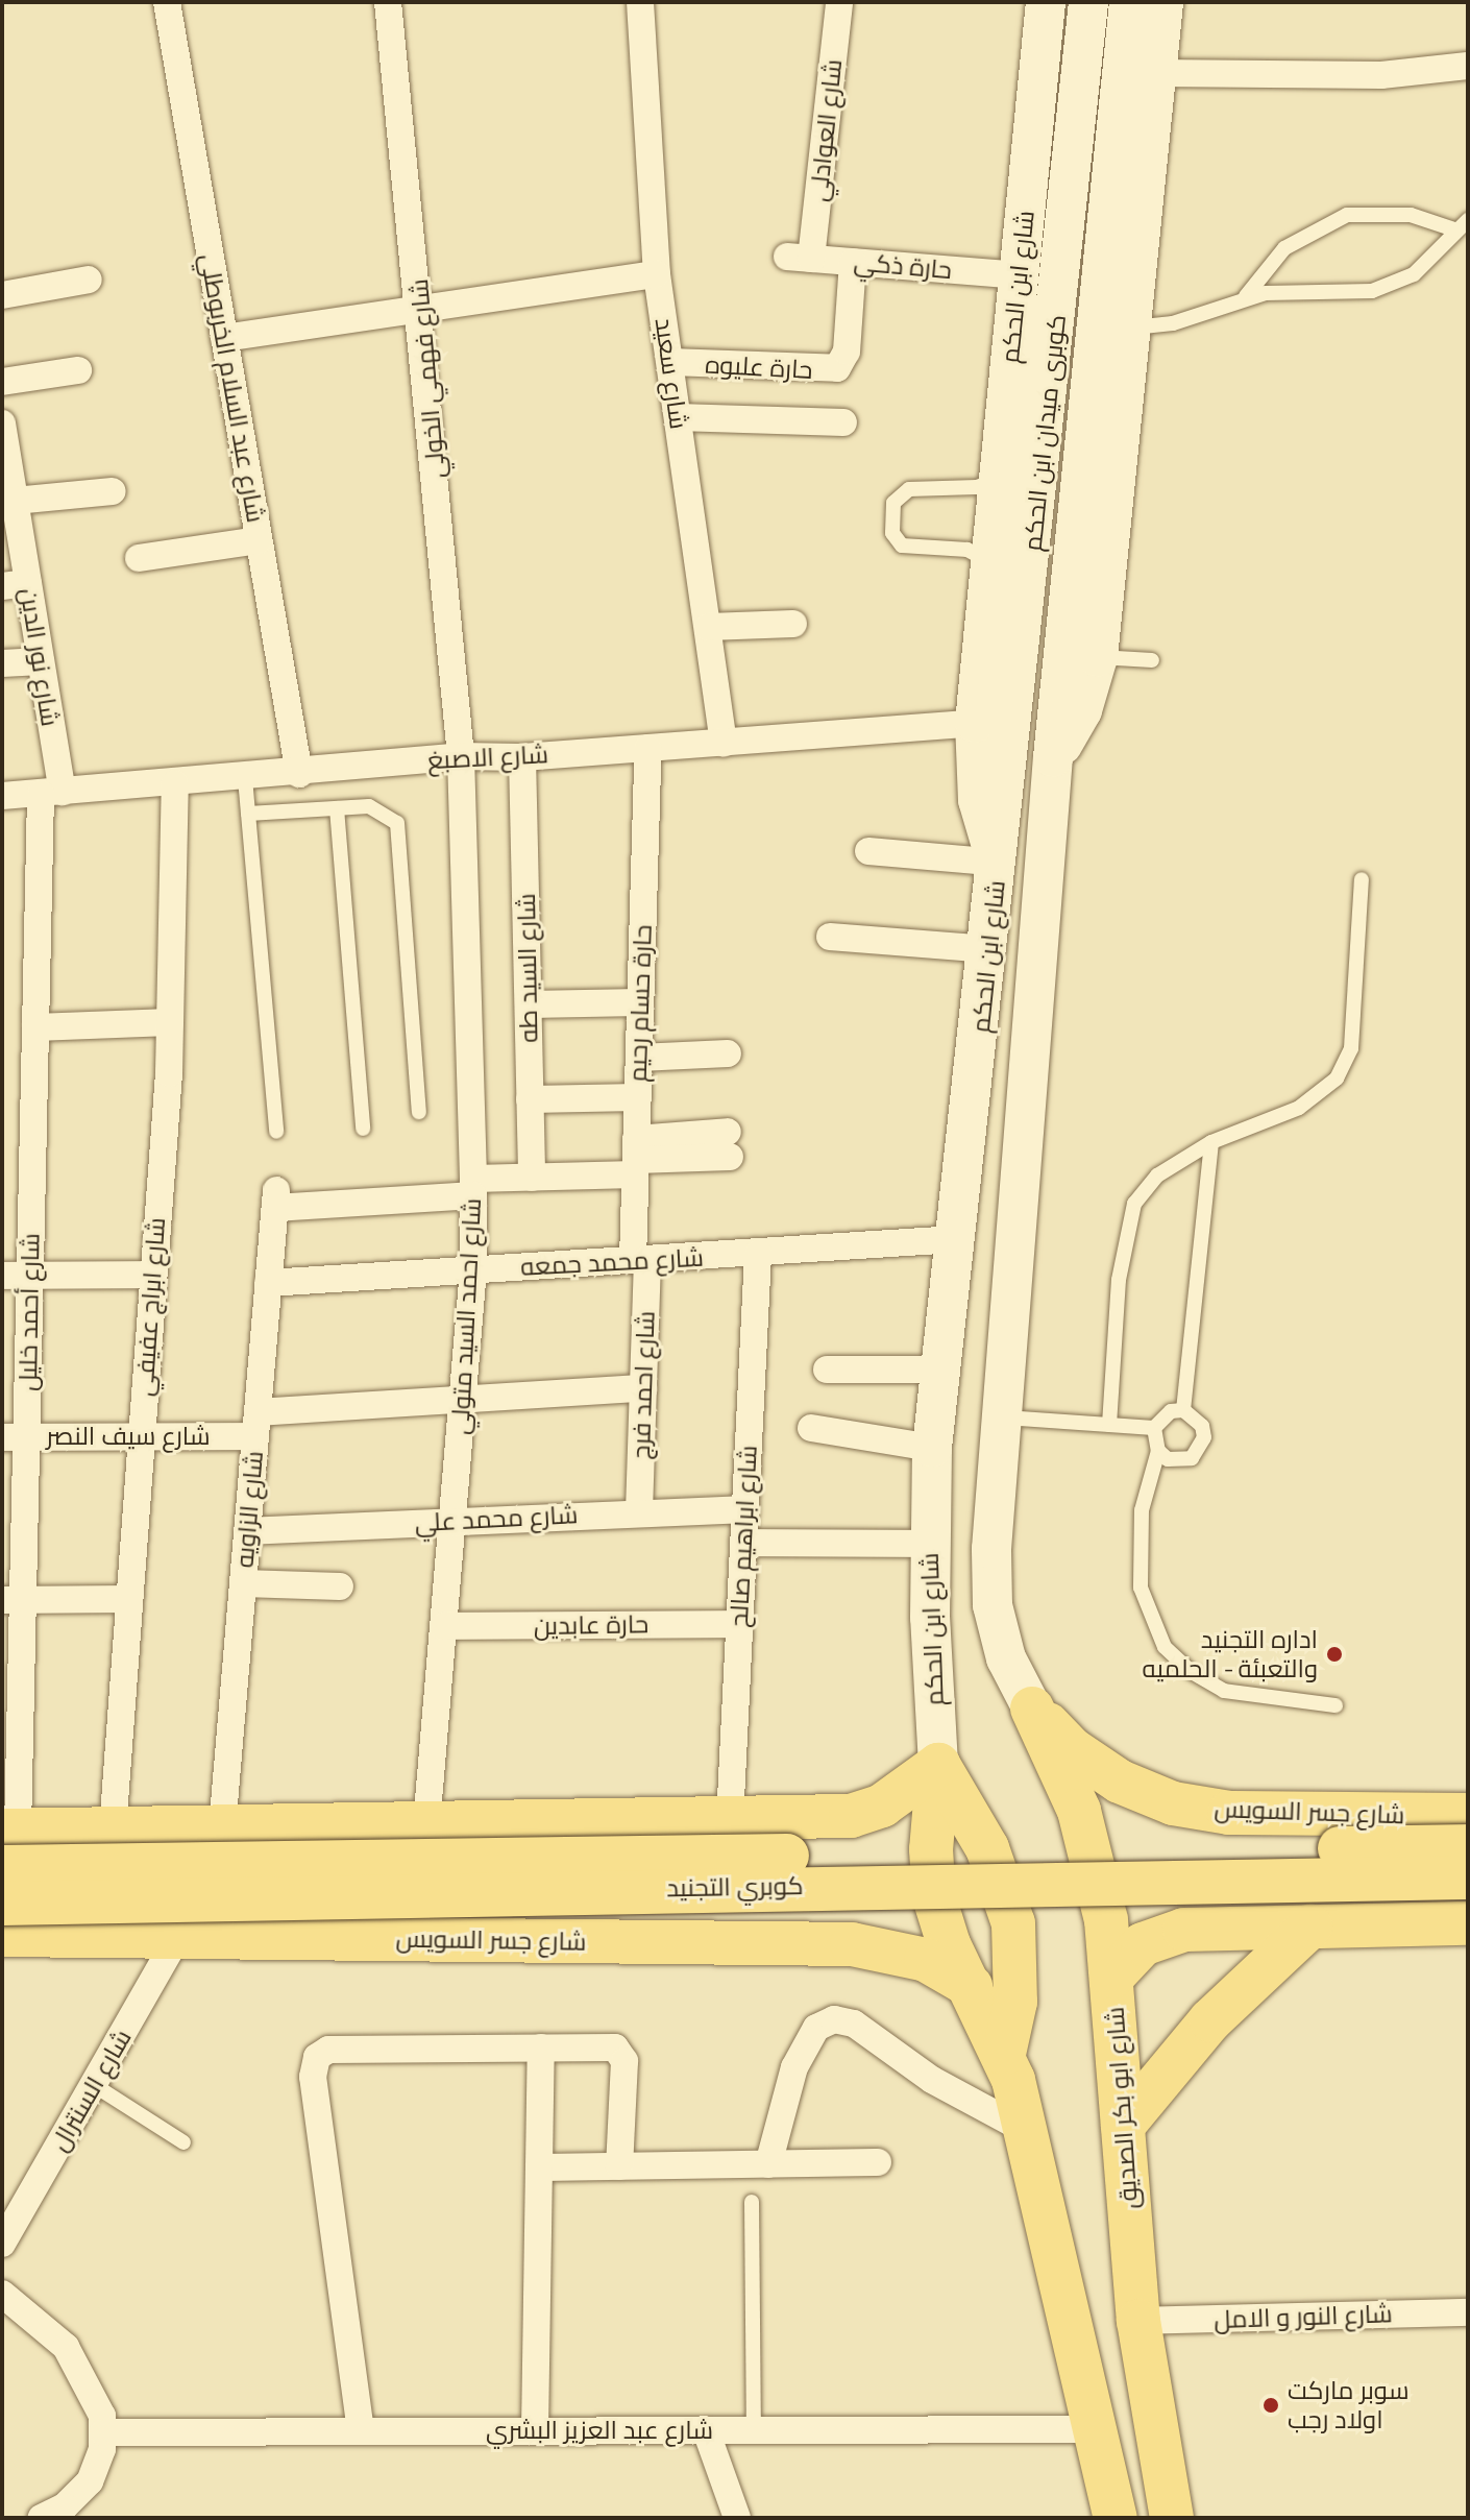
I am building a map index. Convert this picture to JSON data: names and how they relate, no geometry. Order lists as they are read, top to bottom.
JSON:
{
  "streets": {
    "main road": [
      "شارع ابن الحكم",
      "كوبرى ميدان ابن الحكم",
      "شارع جسر السويس",
      "كوبري التجنيد",
      "شارع ابو بكر الصديق"
    ],
    "street": [
      "شارع العوادلي",
      "حارة ذكي",
      "حارة عليوه",
      "شارع سعيد",
      "شارع فهمي الخولي",
      "شارع عبد السلام الخربوطلي",
      "شارع نور الدين",
      "شارع الاصبغ",
      "شارع السيد طه",
      "حارة حسام رحيم",
      "شارع محمد جمعه",
      "شارع ابراج عفيفي",
      "شارع أحمد خليل",
      "شارع احمد السيد متولي",
      "شارع احمد فرج",
      "شارع سيف النصر",
      "شارع الزاويه",
      "شارع محمد علي",
      "شارع ابراهيم صالح",
      "حارة عابدين",
      "شارع السنترال",
      "شارع النور و الامل",
      "شارع عبد العزيز البشري"
    ]
  },
  "crossings": [
    ["شارع العوادلي", "حارة ذكي"],
    ["حارة ذكي", "شارع ابن الحكم"],
    ["حارة ذكي", "حارة عليوه"],
    ["شارع ابن الحكم", "كوبرى ميدان ابن الحكم"],
    ["شارع ابن الحكم", "شارع الاصبغ"],
    ["شارع ابن الحكم", "شارع محمد جمعه"],
    ["شارع ابن الحكم", "شارع جسر السويس"],
    ["شارع ابن الحكم", "شارع ابو بكر الصديق"],
    ["حارة عليوه", "شارع سعيد"],
    ["شارع سعيد", "شارع الاصبغ"],
    ["شارع فهمي الخولي", "شارع الاصبغ"],
    ["شارع فهمي الخولي", "شارع احمد السيد متولي"],
    ["شارع عبد السلام الخربوطلي", "شارع الاصبغ"],
    ["شارع نور الدين", "شارع الاصبغ"],
    ["شارع نور الدين", "شارع أحمد خليل"],
    ["شارع الاصبغ", "شارع السيد طه"],
    ["شارع الاصبغ", "حارة حسام رحيم"],
    ["شارع الاصبغ", "شارع ابراج عفيفي"],
    ["شارع الاصبغ", "شارع أحمد خليل"],
    ["شارع الاصبغ", "شارع احمد السيد متولي"],
    ["حارة حسام رحيم", "شارع محمد جمعه"],
    ["حارة حسام رحيم", "شارع احمد فرج"],
    ["شارع محمد جمعه", "شارع احمد السيد متولي"],
    ["شارع محمد جمعه", "شارع احمد فرج"],
    ["شارع محمد جمعه", "شارع الزاويه"],
    ["شارع محمد جمعه", "شارع ابراهيم صالح"],
    ["شارع ابراج عفيفي", "شارع سيف النصر"],
    ["شارع أحمد خليل", "شارع سيف النصر"],
    ["شارع أحمد خليل", "كوبري التجنيد"],
    ["شارع احمد السيد متولي", "شارع سيف النصر"],
    ["شارع احمد السيد متولي", "شارع الزاويه"],
    ["شارع احمد السيد متولي", "شارع محمد علي"],
    ["شارع احمد السيد متولي", "حارة عابدين"],
    ["شارع احمد فرج", "شارع سيف النصر"],
    ["شارع احمد فرج", "شارع محمد علي"],
    ["شارع سيف النصر", "شارع الزاويه"],
    ["شارع الزاويه", "شارع محمد علي"],
    ["شارع محمد علي", "شارع ابراهيم صالح"],
    ["شارع ابراهيم صالح", "حارة عابدين"],
    ["شارع جسر السويس", "كوبري التجنيد"],
    ["شارع جسر السويس", "شارع السنترال"],
    ["شارع جسر السويس", "شارع ابو بكر الصديق"],
    ["شارع ابو بكر الصديق", "شارع النور و الامل"]
  ],
  "places": ["اداره التجنيد والتعبئة - الحلميه", "سوبر ماركت اولاد رجب"]
}
